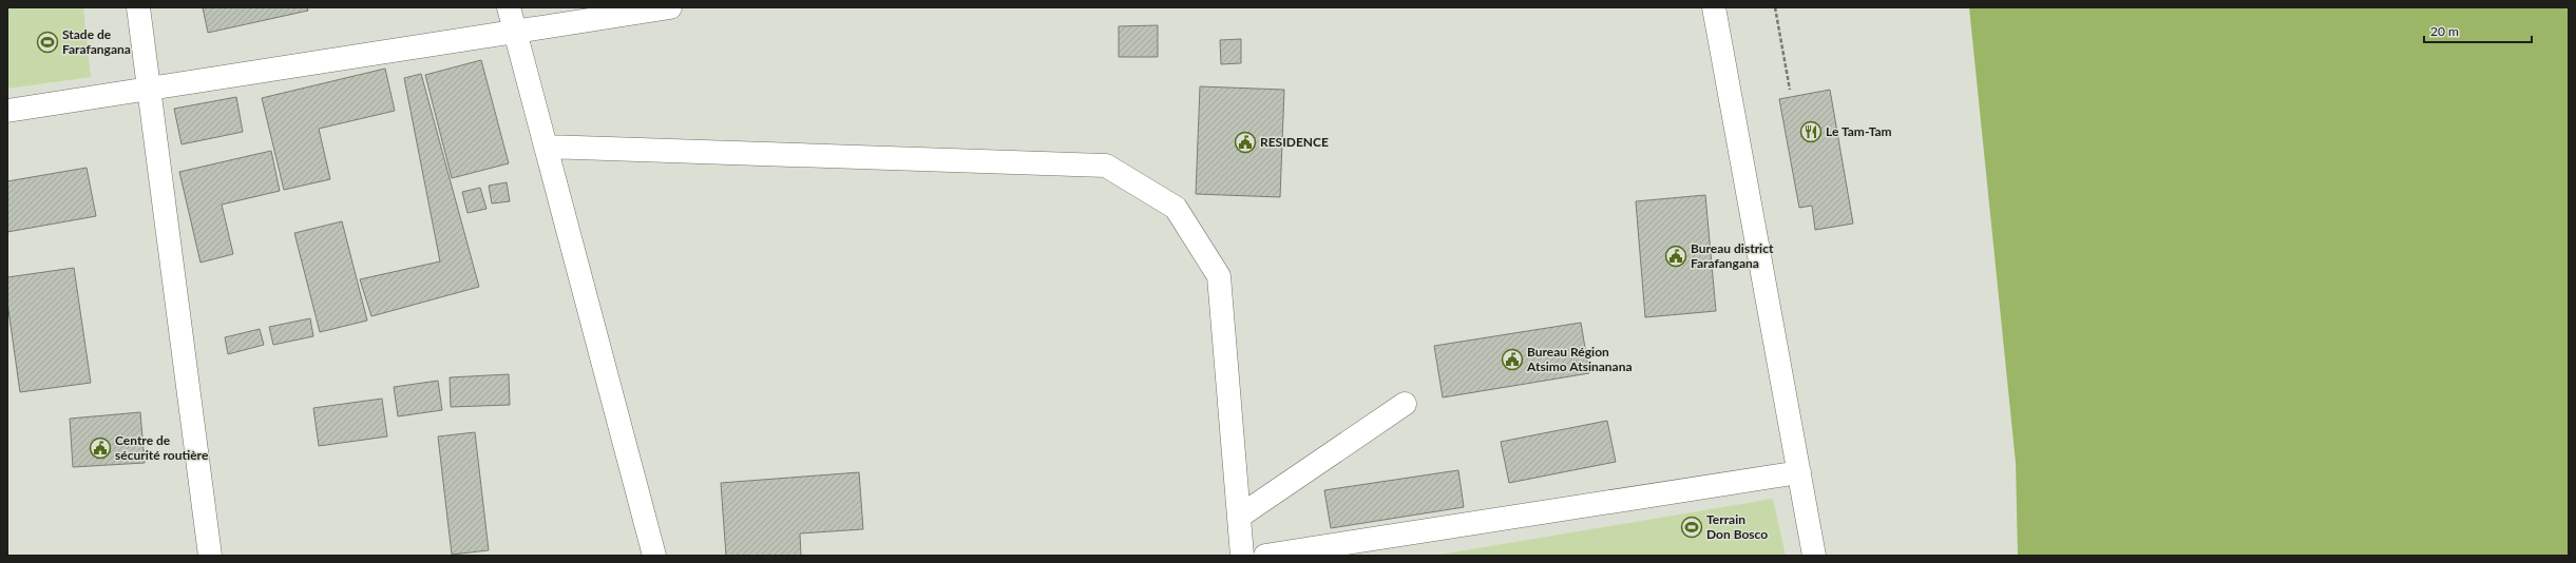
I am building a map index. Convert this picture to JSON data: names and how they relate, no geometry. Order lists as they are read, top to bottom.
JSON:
{
  "places": {
    "sports": ["Stade de Farafangana", "Terrain Don Bosco"],
    "restaurant": ["Le Tam-Tam"],
    "public building": [
      "RESIDENCE",
      "Bureau district Farafangana",
      "Bureau Région Atsimo Atsinanana",
      "Centre de sécurité routière"
    ]
  },
  "scale_bar": "20 m"
}
